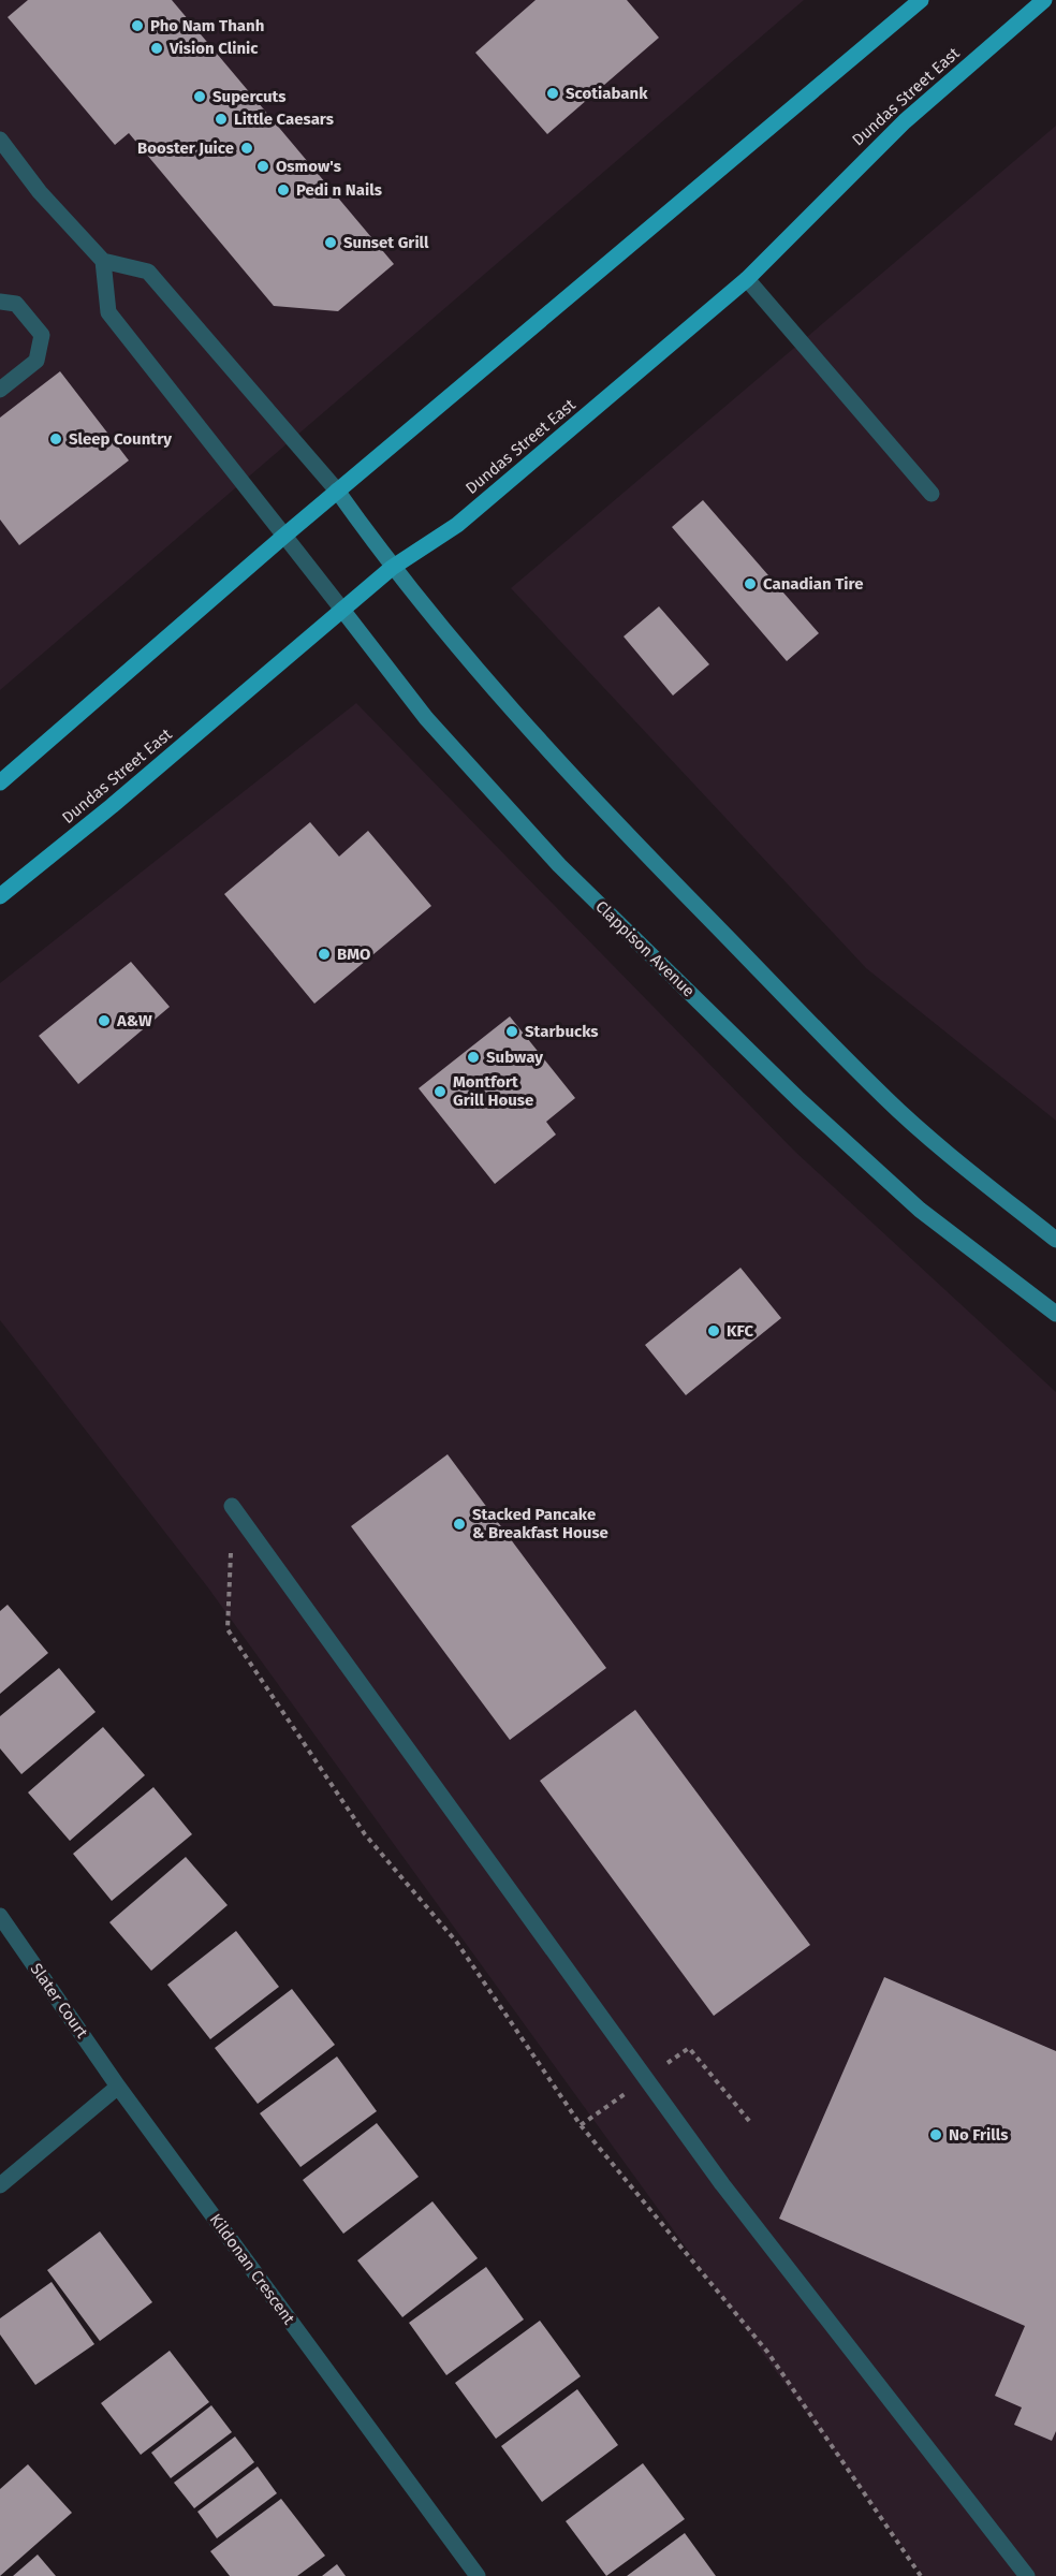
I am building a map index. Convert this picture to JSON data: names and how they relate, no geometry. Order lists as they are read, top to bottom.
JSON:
{
  "streets": {
    "main road": ["Dundas Street East", "Clappison Avenue"],
    "street": ["Slater Court", "Kildonan Crescent"]
  },
  "crossings": [
    ["Dundas Street East", "Clappison Avenue"],
    ["Slater Court", "Kildonan Crescent"]
  ],
  "places": [
    "Pho Nam Thanh",
    "Vision Clinic",
    "Scotiabank",
    "Supercuts",
    "Little Caesars",
    "Booster Juice",
    "Osmow's",
    "Pedi n Nails",
    "Sunset Grill",
    "Sleep Country",
    "Canadian Tire",
    "BMO",
    "A&W",
    "Starbucks",
    "Subway",
    "Montfort Grill House",
    "KFC",
    "Stacked Pancake & Breakfast House",
    "No Frills"
  ]
}
